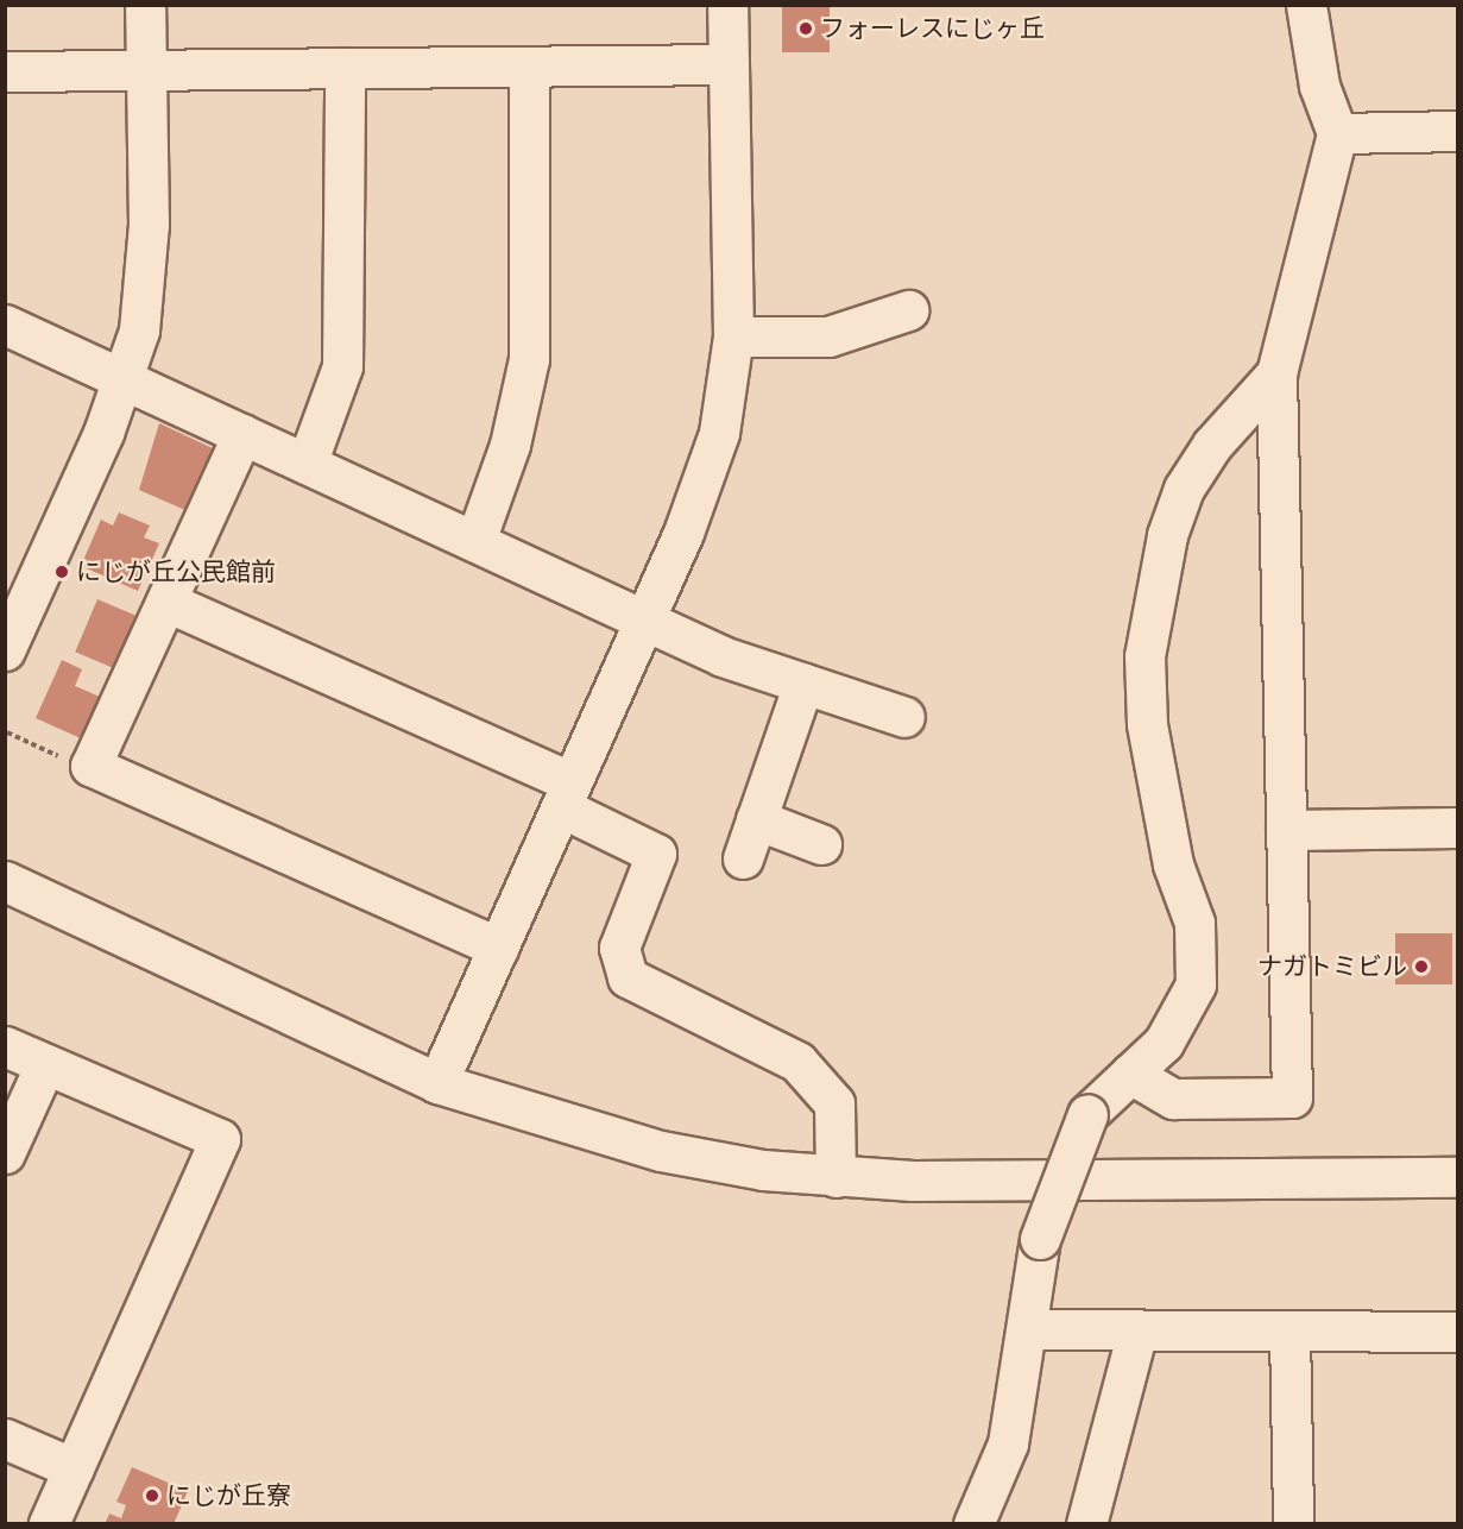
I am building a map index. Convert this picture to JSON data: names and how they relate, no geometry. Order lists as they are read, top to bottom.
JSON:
{
  "places": [
    "フォーレスにじヶ丘",
    "にじが丘公民館前",
    "ナガトミビル",
    "にじが丘寮"
  ]
}
